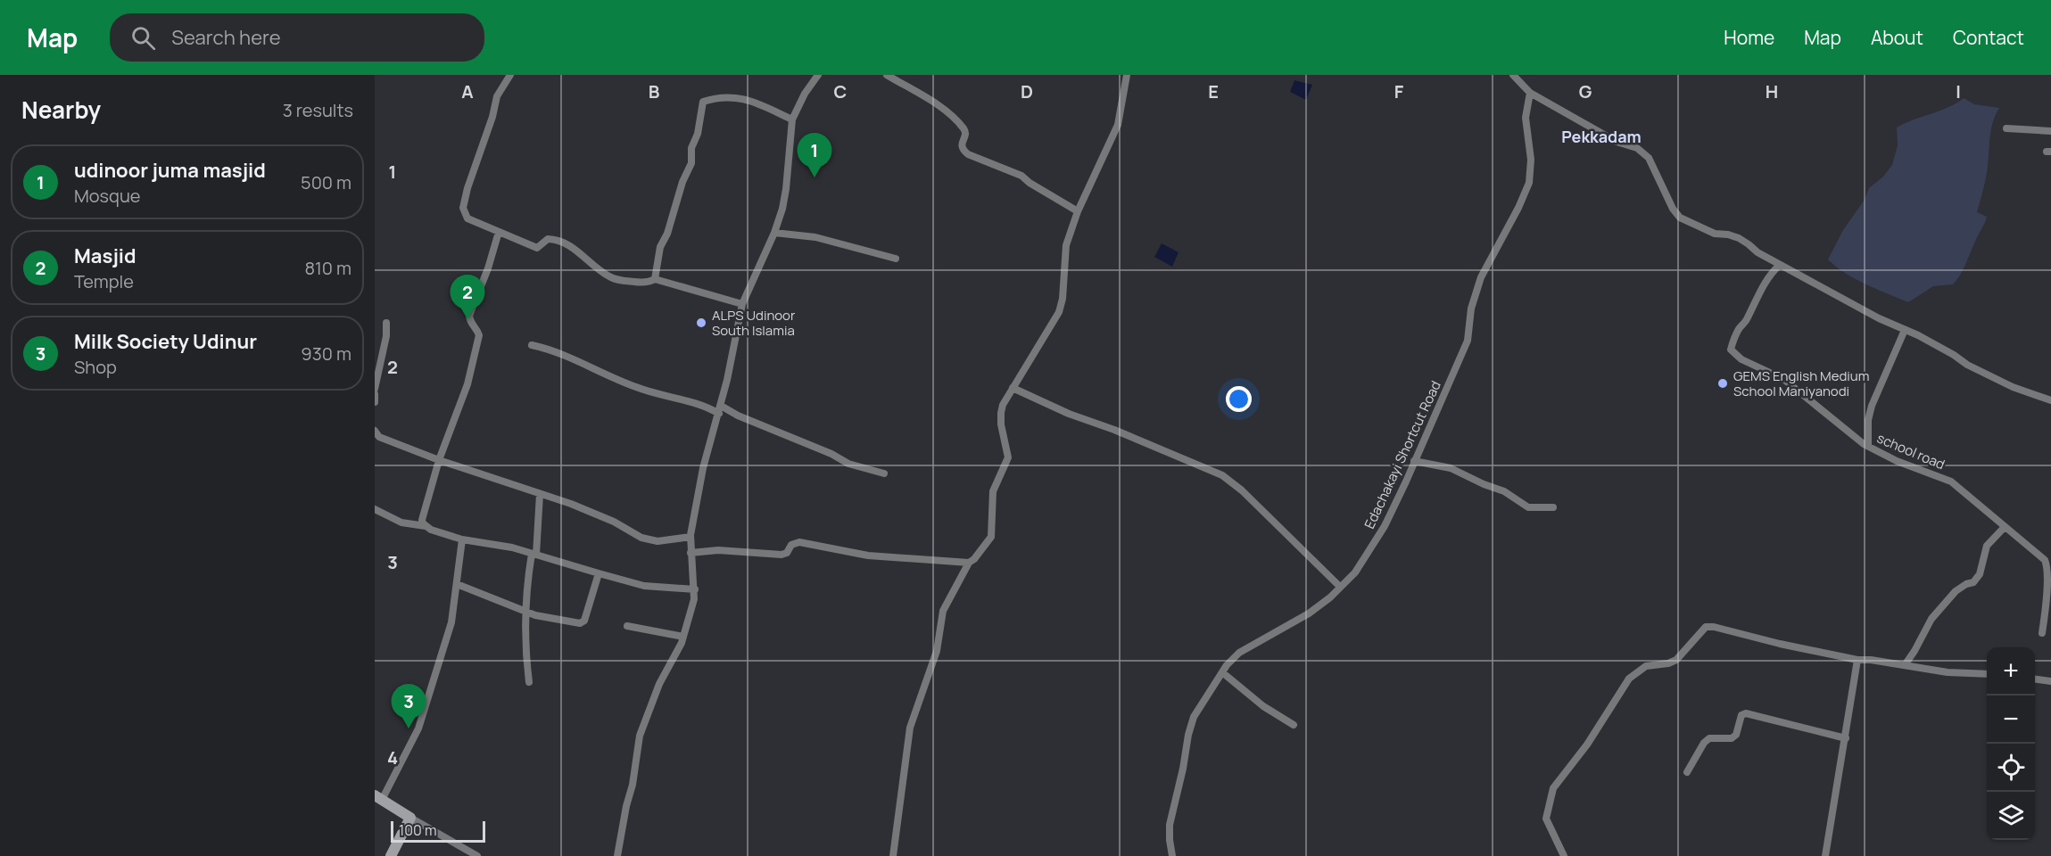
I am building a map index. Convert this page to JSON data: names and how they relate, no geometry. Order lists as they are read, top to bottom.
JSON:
{
  "streets": {
    "street": ["school road", "Edachakayi Shortcut Road"]
  },
  "districts": ["Pekkadam"],
  "places": ["ALPS Udinoor South Islamia", "GEMS English Medium School Maniyanodi"],
  "scale_bar": "100 m",
  "page": {
    "header": "Map",
    "search": "Search here",
    "nav": [
      "Home",
      "Map",
      "About",
      "Contact"
    ],
    "heading": ["Nearby", "3 results"],
    "pins": ["1", "2", "3"],
    "list": [
      {
        "mark": "1",
        "name": "udinoor juma masjid",
        "note": "Mosque",
        "value": "500 m"
      },
      {
        "mark": "2",
        "name": "Masjid",
        "note": "Temple",
        "value": "810 m"
      },
      {
        "mark": "3",
        "name": "Milk Society Udinur",
        "note": "Shop",
        "value": "930 m"
      }
    ],
    "map_buttons": ["+", "−"],
    "scale": "100 m"
  },
  "grid": {
    "columns": [
      "A",
      "B",
      "C",
      "D",
      "E",
      "F",
      "G",
      "H",
      "I"
    ],
    "rows": [
      "1",
      "2",
      "3",
      "4"
    ]
  }
}
